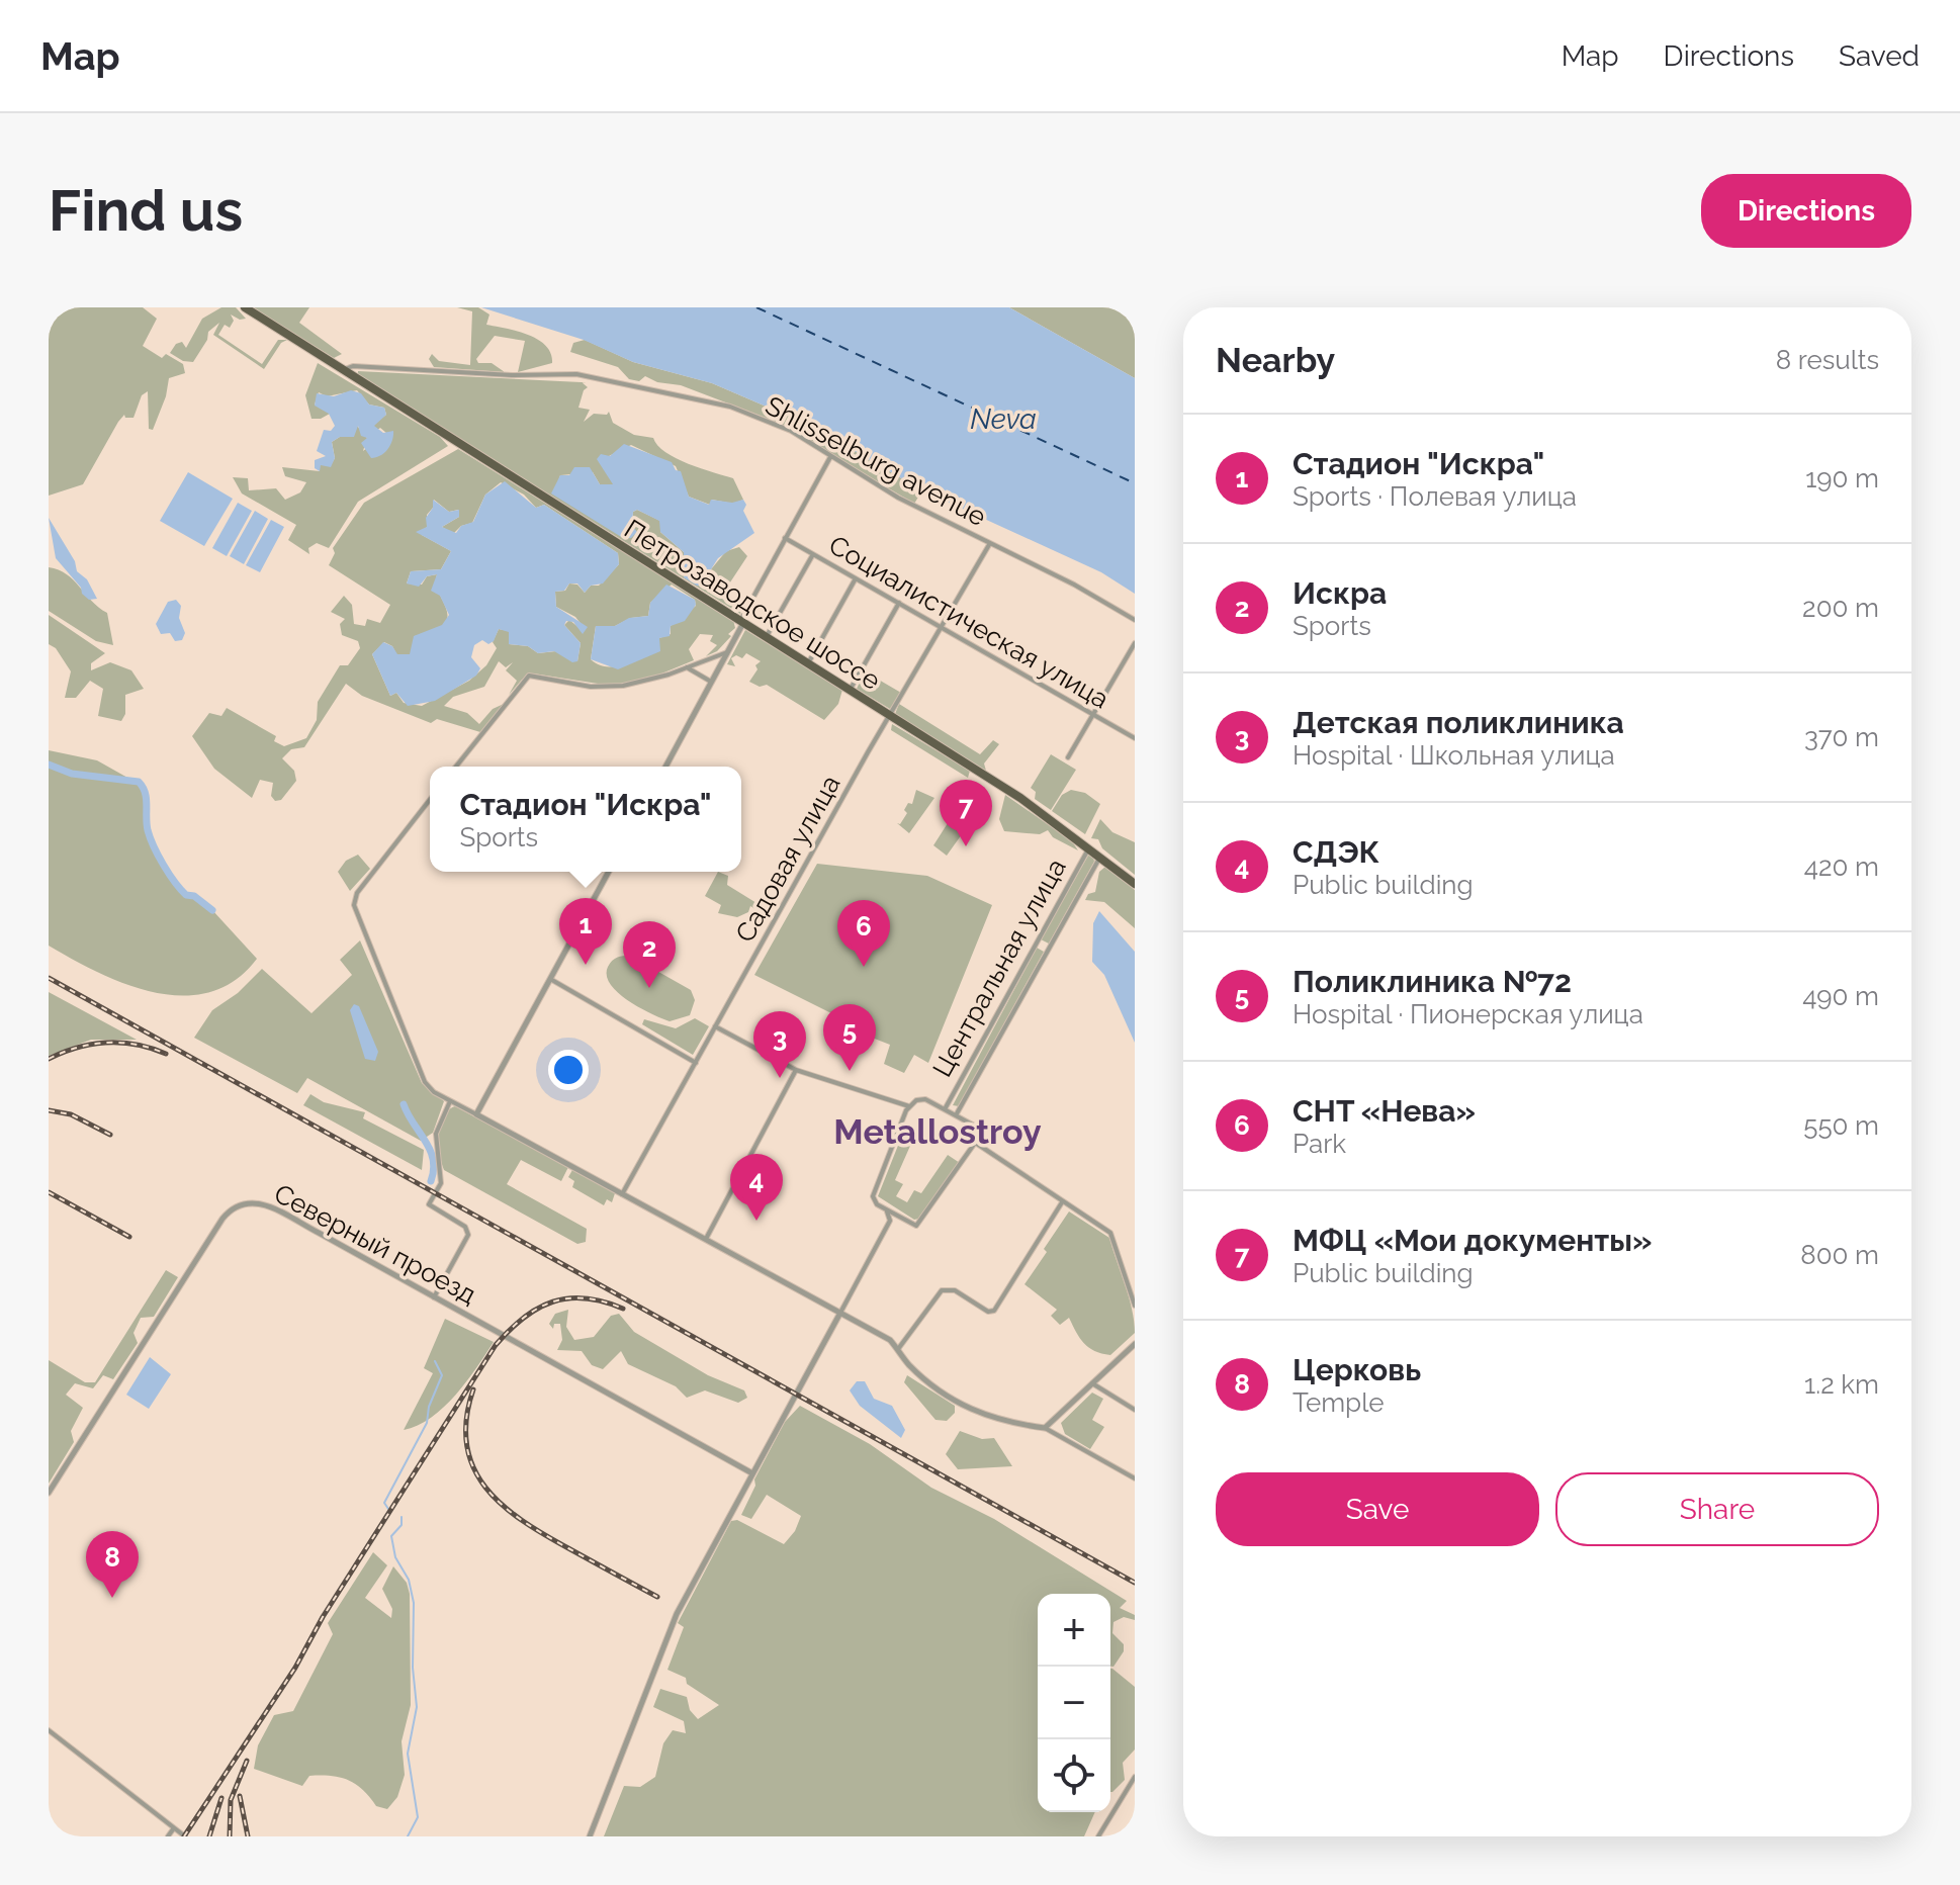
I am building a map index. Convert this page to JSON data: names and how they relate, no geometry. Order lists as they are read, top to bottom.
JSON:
{
  "streets": {
    "main road": ["Петрозаводское шоссе"],
    "street": [
      "Shlisselburg avenue",
      "Социалистическая улица",
      "Садовая улица",
      "Центральная улица",
      "Северный проезд"
    ]
  },
  "crossings": [
    ["Shlisselburg avenue", "Петрозаводское шоссе"],
    ["Shlisselburg avenue", "Садовая улица"],
    ["Петрозаводское шоссе", "Садовая улица"],
    ["Петрозаводское шоссе", "Центральная улица"],
    ["Социалистическая улица", "Садовая улица"]
  ],
  "districts": ["Metallostroy"],
  "water": ["Neva"],
  "page": {
    "header": "Map",
    "nav": ["Map", "Directions", "Saved"],
    "buttons": [
      "Directions",
      ["Save", "Share"]
    ],
    "title": "Find us",
    "heading": ["Nearby", "8 results"],
    "list": [
      {
        "mark": "1",
        "name": "Стадион \"Искра\"",
        "note": "Sports · Полевая улица",
        "value": "190 m"
      },
      {
        "mark": "2",
        "name": "Искра",
        "note": "Sports",
        "value": "200 m"
      },
      {
        "mark": "3",
        "name": "Детская поликлиника",
        "note": "Hospital · Школьная улица",
        "value": "370 m"
      },
      {
        "mark": "4",
        "name": "СДЭК",
        "note": "Public building",
        "value": "420 m"
      },
      {
        "mark": "5",
        "name": "Поликлиника №72",
        "note": "Hospital · Пионерская улица",
        "value": "490 m"
      },
      {
        "mark": "6",
        "name": "СНТ «Нева»",
        "note": "Park",
        "value": "550 m"
      },
      {
        "mark": "7",
        "name": "МФЦ «Мои документы»",
        "note": "Public building",
        "value": "800 m"
      },
      {
        "mark": "8",
        "name": "Церковь",
        "note": "Temple",
        "value": "1.2 km"
      }
    ],
    "popup": ["Стадион \"Искра\"", "Sports"],
    "pins": [
      "7",
      "1",
      "6",
      "2",
      "5",
      "3",
      "4",
      "8"
    ],
    "map_buttons": ["+", "−"]
  }
}
